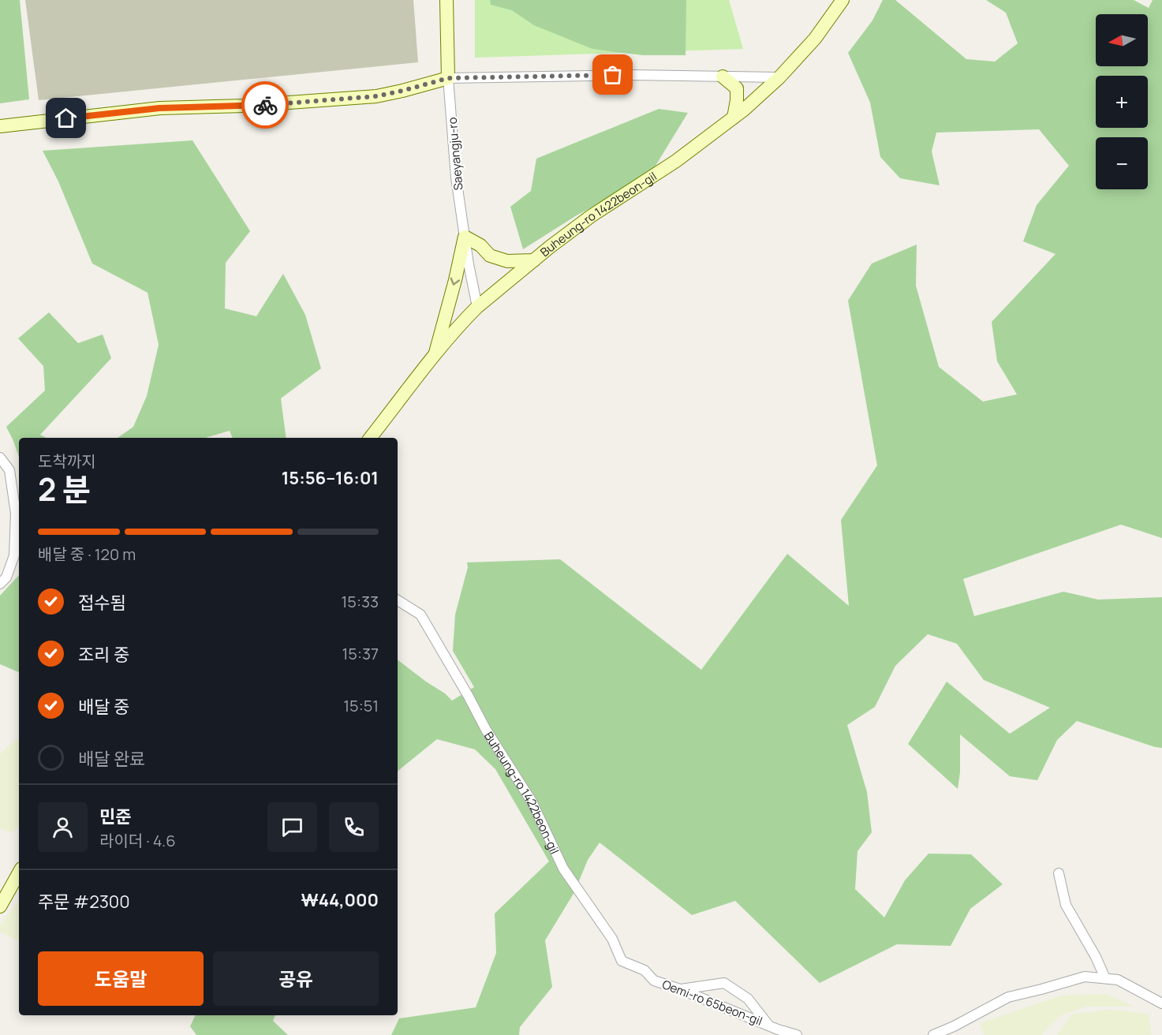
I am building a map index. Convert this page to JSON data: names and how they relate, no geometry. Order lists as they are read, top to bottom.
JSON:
{
  "streets": {
    "street": ["Saeyangju-ro", "Buheung-ro 1422beon-gil", "Oemi-ro 65beon-gil"]
  },
  "crossings": [
    ["Saeyangju-ro", "Buheung-ro 1422beon-gil"],
    ["Buheung-ro 1422beon-gil", "Oemi-ro 65beon-gil"]
  ],
  "north": "left",
  "page": {
    "map_buttons": ["+", "−"],
    "heading": ["2 분", "도착까지", "15:56–16:01"],
    "panel": [
      "민준",
      "라이더 · 4.6",
      "주문 #2300",
      "₩44,000"
    ],
    "bar": "배달 중 · 120 m",
    "list": [
      ["접수됨", "15:33"],
      ["조리 중", "15:37"],
      ["배달 중", "15:51"],
      "배달 완료"
    ],
    "buttons": ["도움말", "공유"]
  }
}
